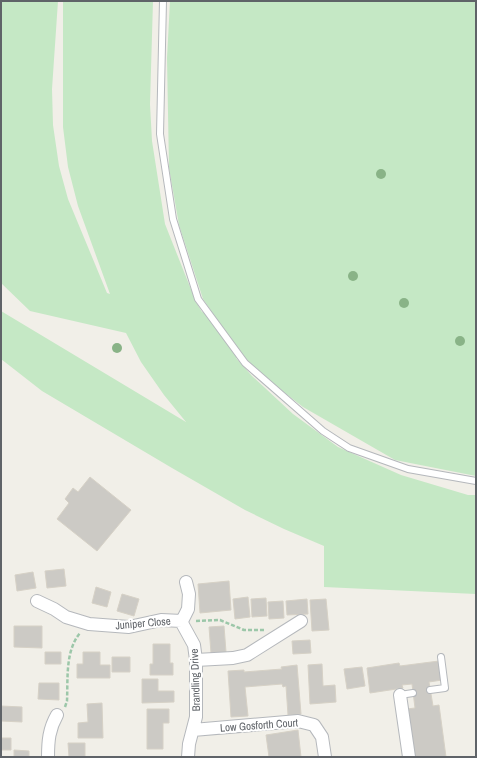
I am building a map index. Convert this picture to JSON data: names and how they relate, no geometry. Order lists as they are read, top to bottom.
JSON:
{
  "streets": {
    "street": ["Juniper Close", "Brandling Drive", "Low Gosforth Court"]
  },
  "crossings": [
    ["Juniper Close", "Brandling Drive"],
    ["Brandling Drive", "Low Gosforth Court"]
  ]
}
